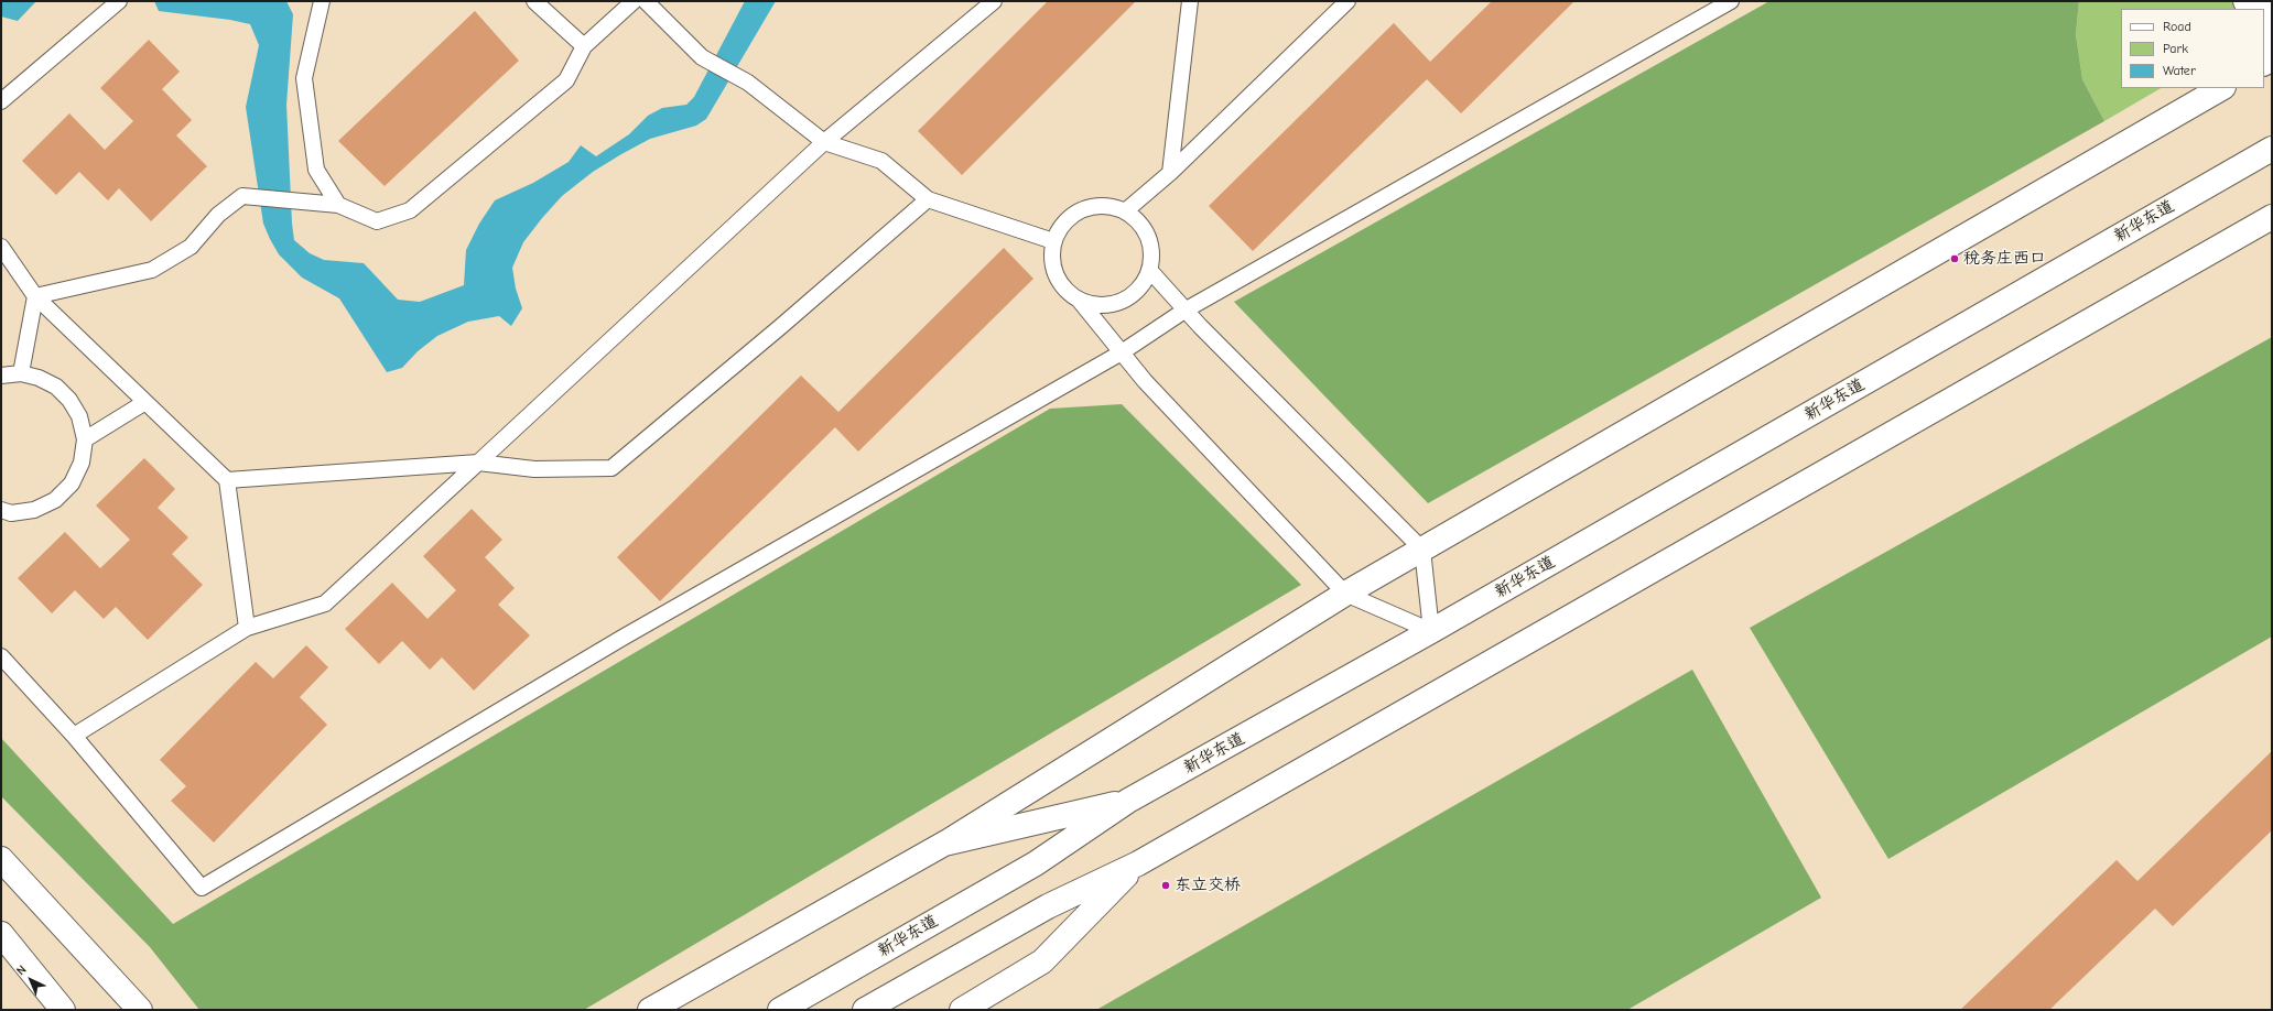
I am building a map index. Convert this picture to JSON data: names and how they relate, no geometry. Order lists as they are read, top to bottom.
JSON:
{
  "streets": {
    "main road": ["新华东道"]
  },
  "places": ["税务庄西口", "东立交桥"],
  "legend": ["Road", "Park", "Water"],
  "north": "top left"
}
